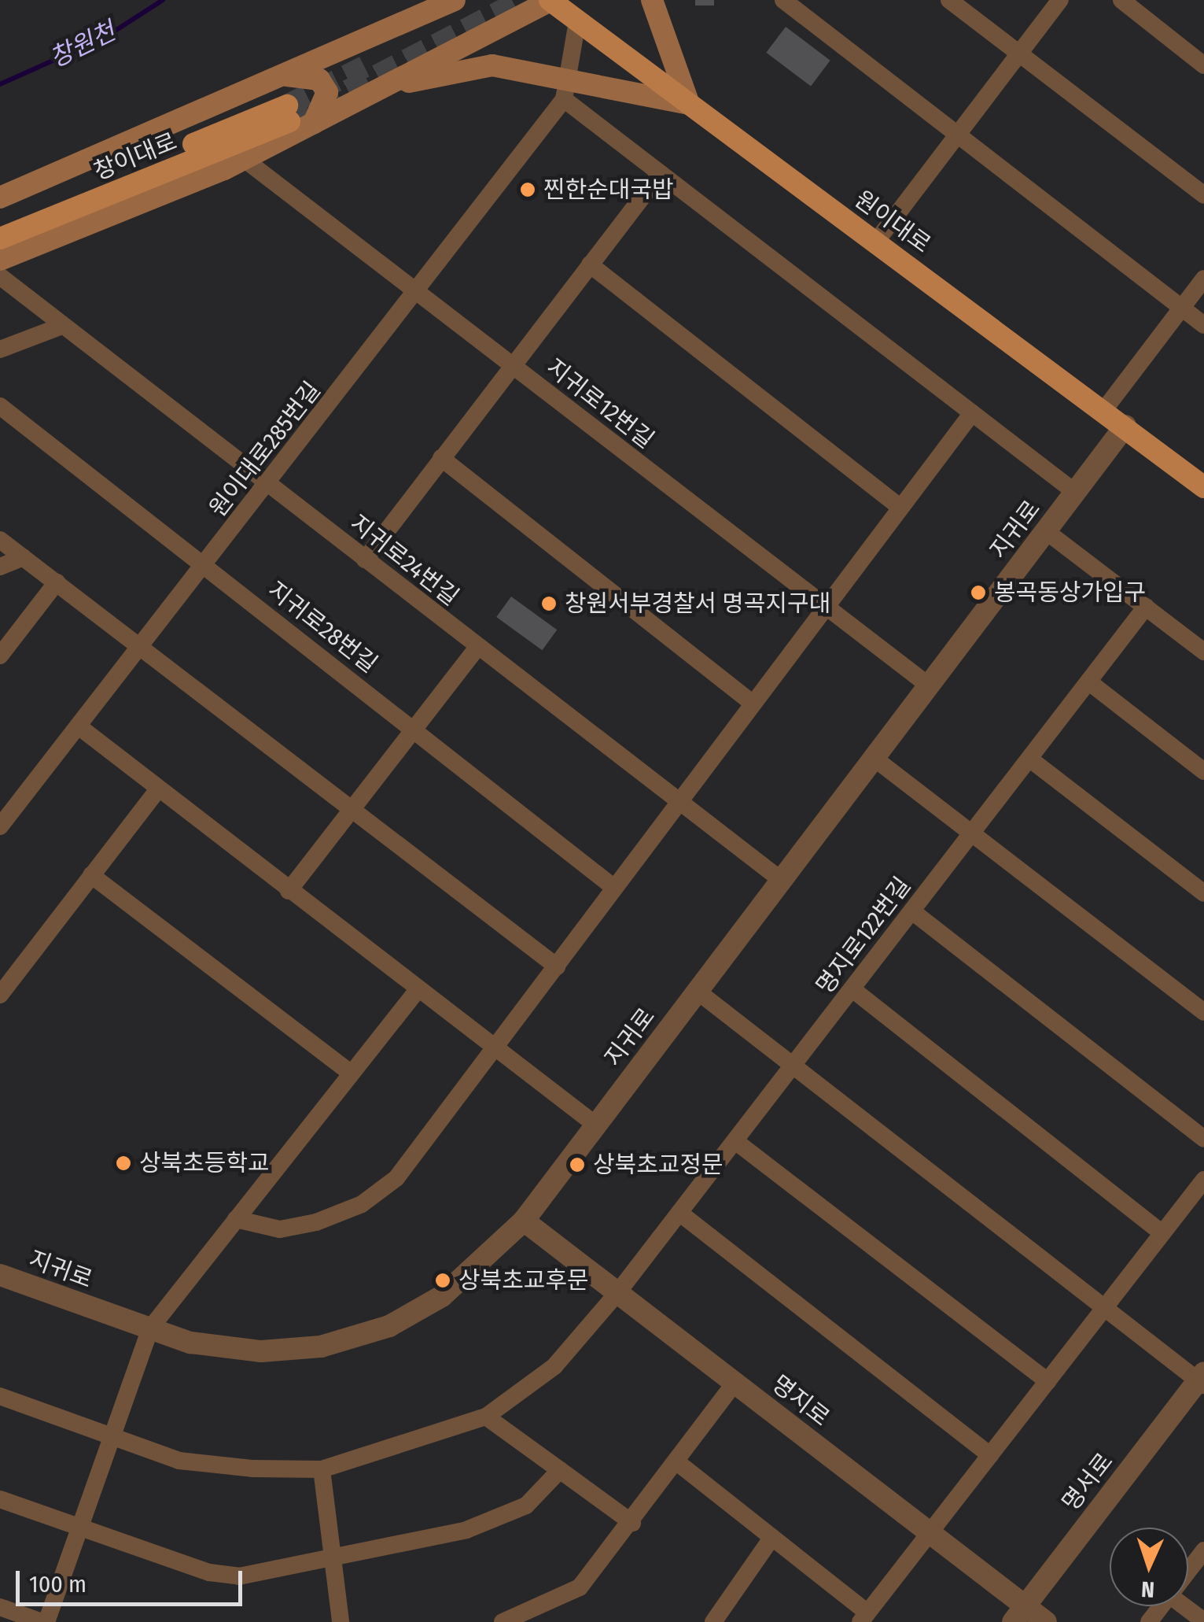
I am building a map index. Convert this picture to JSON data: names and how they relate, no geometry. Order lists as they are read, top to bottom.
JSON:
{
  "streets": {
    "main road": ["창이대로", "원이대로"],
    "street": [
      "지귀로12번길",
      "원이대로285번길",
      "지귀로",
      "지귀로24번길",
      "지귀로28번길",
      "명지로122번길",
      "명지로",
      "명서로"
    ]
  },
  "crossings": [
    ["원이대로", "지귀로"],
    ["지귀로12번길", "원이대로285번길"],
    ["지귀로12번길", "지귀로"],
    ["원이대로285번길", "지귀로24번길"],
    ["원이대로285번길", "지귀로28번길"],
    ["지귀로", "지귀로24번길"],
    ["지귀로", "명지로"],
    ["명지로122번길", "명지로"],
    ["명지로", "명서로"]
  ],
  "water": ["창원천"],
  "places": [
    "찐한순대국밥",
    "봉곡동상가입구",
    "창원서부경찰서 명곡지구대",
    "상북초등학교",
    "상북초교정문",
    "상북초교후문"
  ],
  "scale_bar": "100 m",
  "north": "bottom"
}
